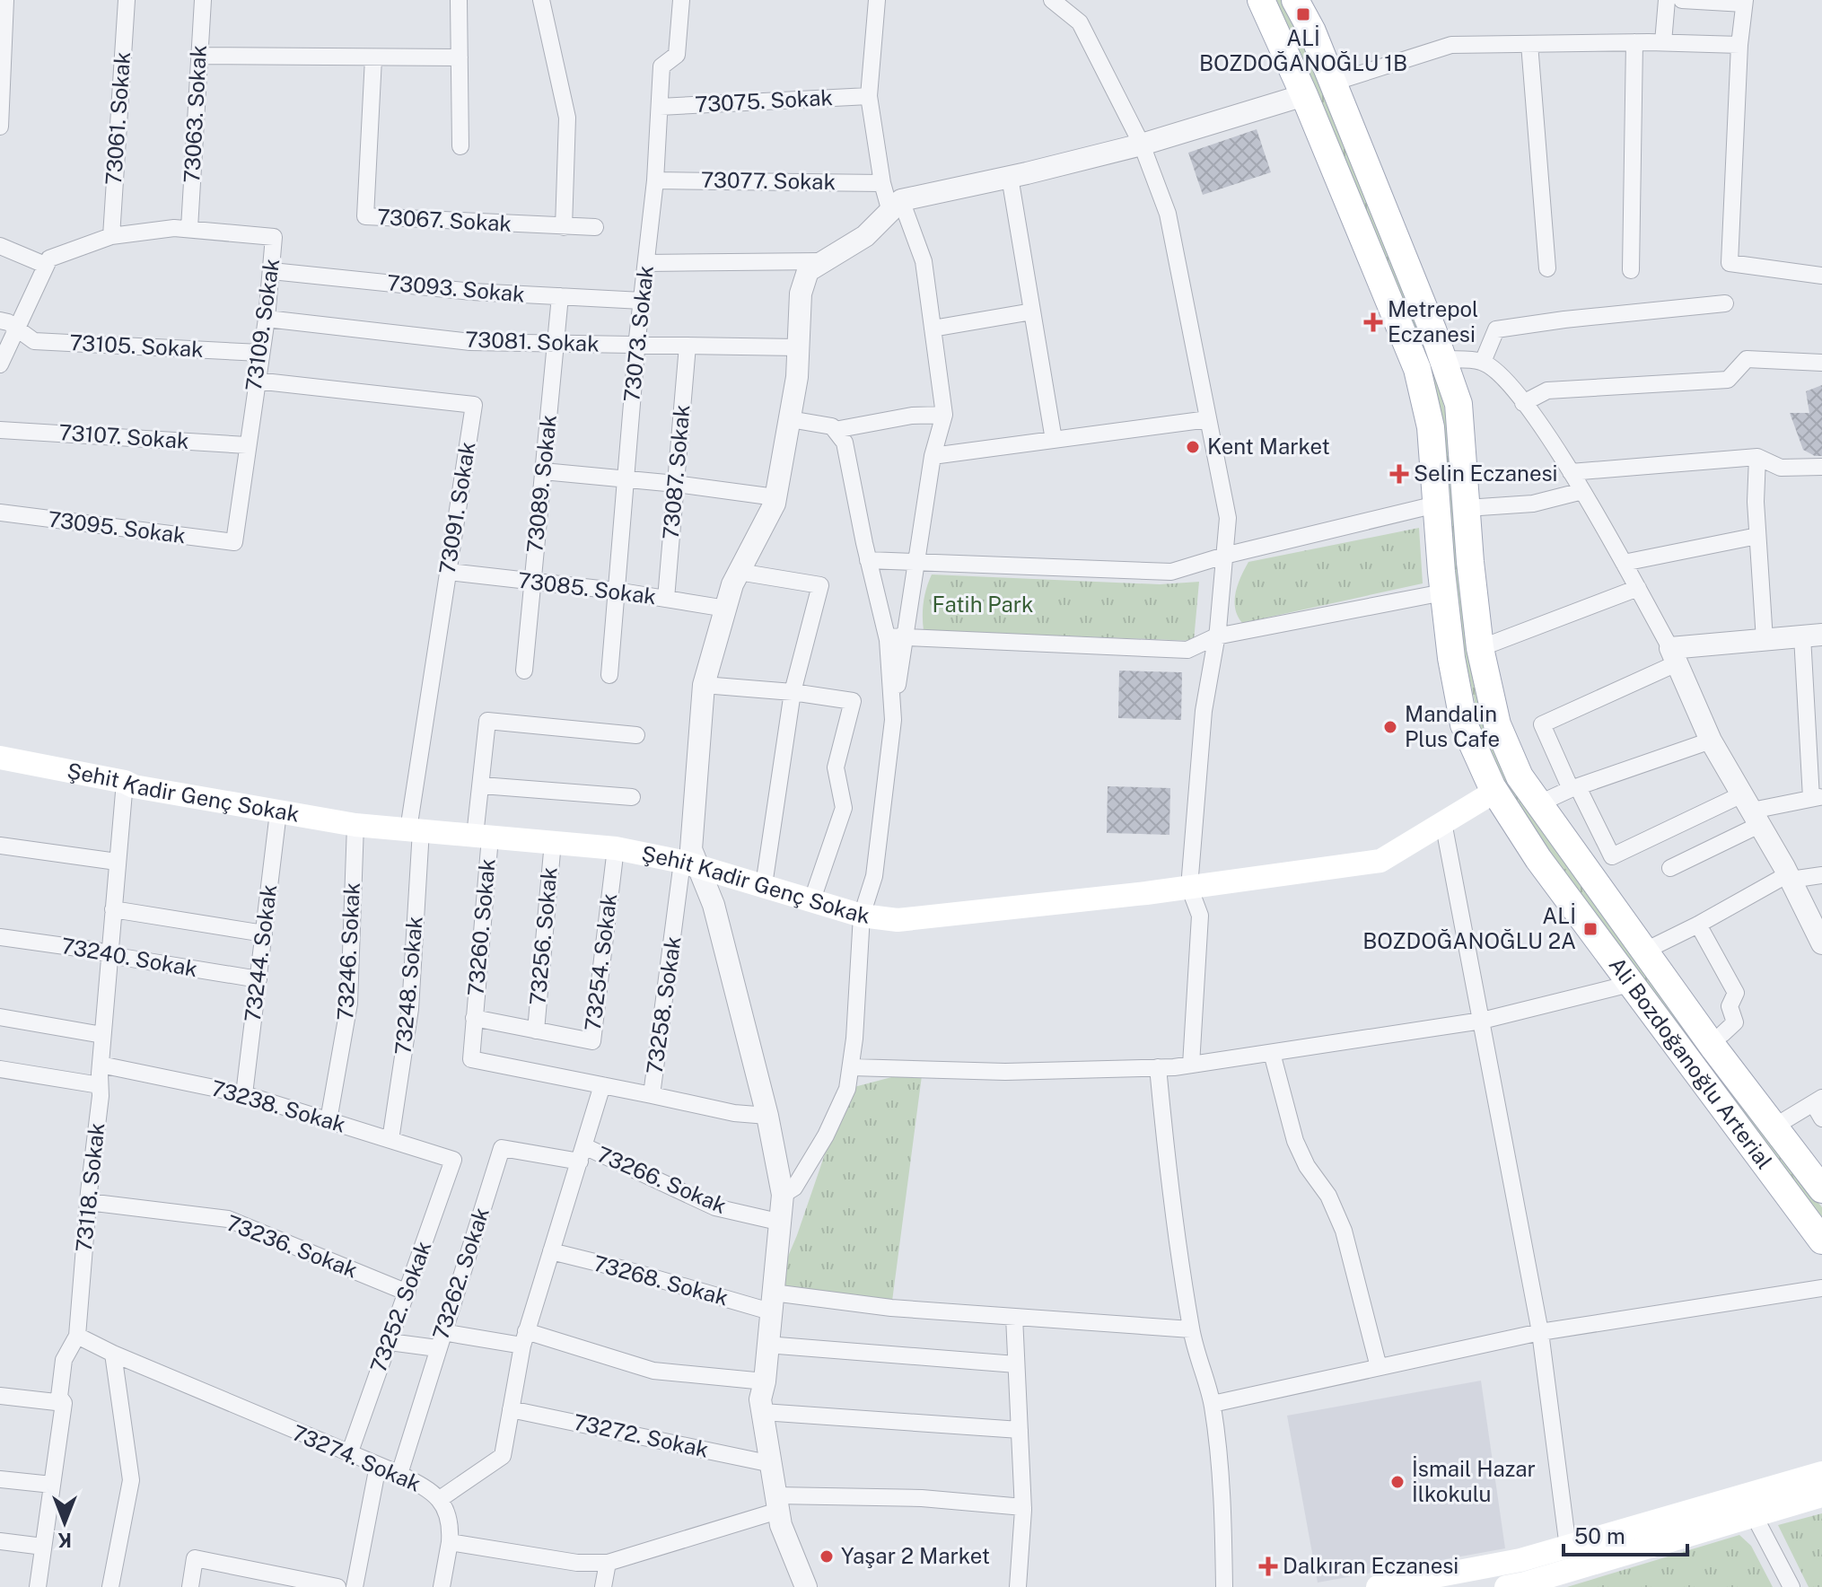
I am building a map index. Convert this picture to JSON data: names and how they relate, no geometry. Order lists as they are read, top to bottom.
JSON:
{
  "streets": {
    "main road": ["Şehit Kadir Genç Sokak", "Ali Bozdoğanoğlu Arterial"],
    "street": [
      "73075. Sokak",
      "73063. Sokak",
      "73061. Sokak",
      "73077. Sokak",
      "73067. Sokak",
      "73093. Sokak",
      "73109. Sokak",
      "73073. Sokak",
      "73081. Sokak",
      "73105. Sokak",
      "73107. Sokak",
      "73087. Sokak",
      "73089. Sokak",
      "73091. Sokak",
      "73095. Sokak",
      "73085. Sokak",
      "73260. Sokak",
      "73256. Sokak",
      "73246. Sokak",
      "73244. Sokak",
      "73240. Sokak",
      "73254. Sokak",
      "73248. Sokak",
      "73258. Sokak",
      "73238. Sokak",
      "73266. Sokak",
      "73118. Sokak",
      "73236. Sokak",
      "73262. Sokak",
      "73268. Sokak",
      "73252. Sokak",
      "73272. Sokak",
      "73274. Sokak"
    ]
  },
  "crossings": [
    ["73075. Sokak", "73073. Sokak"],
    ["73063. Sokak", "73109. Sokak"],
    ["73061. Sokak", "73109. Sokak"],
    ["73077. Sokak", "73073. Sokak"],
    ["73093. Sokak", "73109. Sokak"],
    ["73093. Sokak", "73073. Sokak"],
    ["73093. Sokak", "73089. Sokak"],
    ["73109. Sokak", "73081. Sokak"],
    ["73109. Sokak", "73105. Sokak"],
    ["73109. Sokak", "73107. Sokak"],
    ["73109. Sokak", "73091. Sokak"],
    ["73109. Sokak", "73095. Sokak"],
    ["73073. Sokak", "73081. Sokak"],
    ["73073. Sokak", "73085. Sokak"],
    ["73081. Sokak", "73087. Sokak"],
    ["73081. Sokak", "73089. Sokak"],
    ["73087. Sokak", "73085. Sokak"],
    ["73089. Sokak", "73085. Sokak"],
    ["73091. Sokak", "73085. Sokak"],
    ["73091. Sokak", "Şehit Kadir Genç Sokak"],
    ["73091. Sokak", "73248. Sokak"],
    ["Şehit Kadir Genç Sokak", "73260. Sokak"],
    ["Şehit Kadir Genç Sokak", "73256. Sokak"],
    ["Şehit Kadir Genç Sokak", "73246. Sokak"],
    ["Şehit Kadir Genç Sokak", "73244. Sokak"],
    ["Şehit Kadir Genç Sokak", "73254. Sokak"],
    ["Şehit Kadir Genç Sokak", "73248. Sokak"],
    ["Şehit Kadir Genç Sokak", "73258. Sokak"],
    ["Şehit Kadir Genç Sokak", "Ali Bozdoğanoğlu Arterial"],
    ["Şehit Kadir Genç Sokak", "73118. Sokak"],
    ["73260. Sokak", "73254. Sokak"],
    ["73260. Sokak", "73258. Sokak"],
    ["73256. Sokak", "73254. Sokak"],
    ["73246. Sokak", "73238. Sokak"],
    ["73244. Sokak", "73240. Sokak"],
    ["73244. Sokak", "73238. Sokak"],
    ["73240. Sokak", "73118. Sokak"],
    ["73254. Sokak", "73258. Sokak"],
    ["73248. Sokak", "73238. Sokak"],
    ["73238. Sokak", "73118. Sokak"],
    ["73238. Sokak", "73252. Sokak"],
    ["73266. Sokak", "73262. Sokak"],
    ["73118. Sokak", "73236. Sokak"],
    ["73118. Sokak", "73274. Sokak"],
    ["73236. Sokak", "73252. Sokak"],
    ["73262. Sokak", "73274. Sokak"],
    ["73252. Sokak", "73274. Sokak"]
  ],
  "parks": ["Fatih Park"],
  "places": {
    "transit": ["ALİ BOZDOĞANOĞLU 1B", "ALİ BOZDOĞANOĞLU 2A"],
    "health": ["Metrepol Eczanesi", "Selin Eczanesi", "Dalkıran Eczanesi"],
    "other": [
      "Kent Market",
      "Mandalin Plus Cafe",
      "İsmail Hazar İlkokulu",
      "Yaşar 2 Market"
    ]
  },
  "scale_bar": "50 m",
  "north": "bottom"
}
